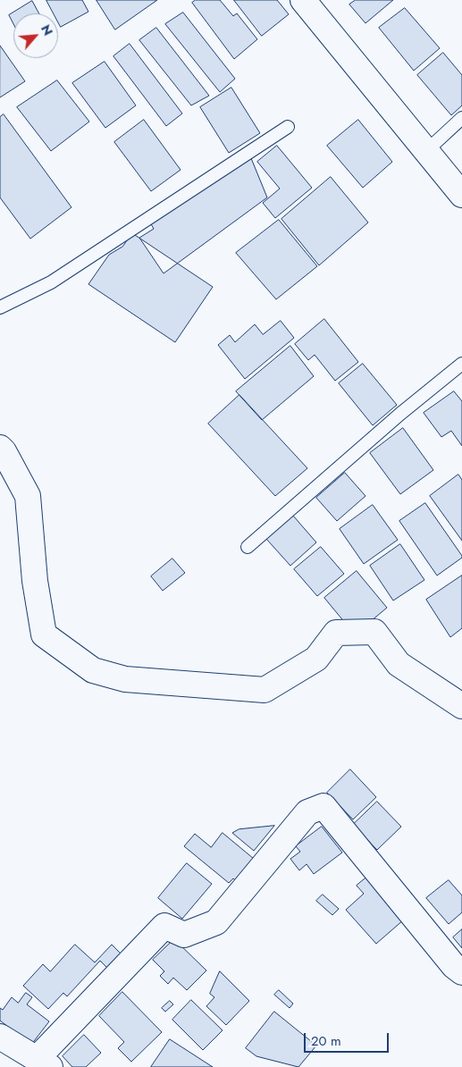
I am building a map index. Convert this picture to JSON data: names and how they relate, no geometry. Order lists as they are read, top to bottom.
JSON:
{
  "scale_bar": "20 m",
  "north": "top right"
}
